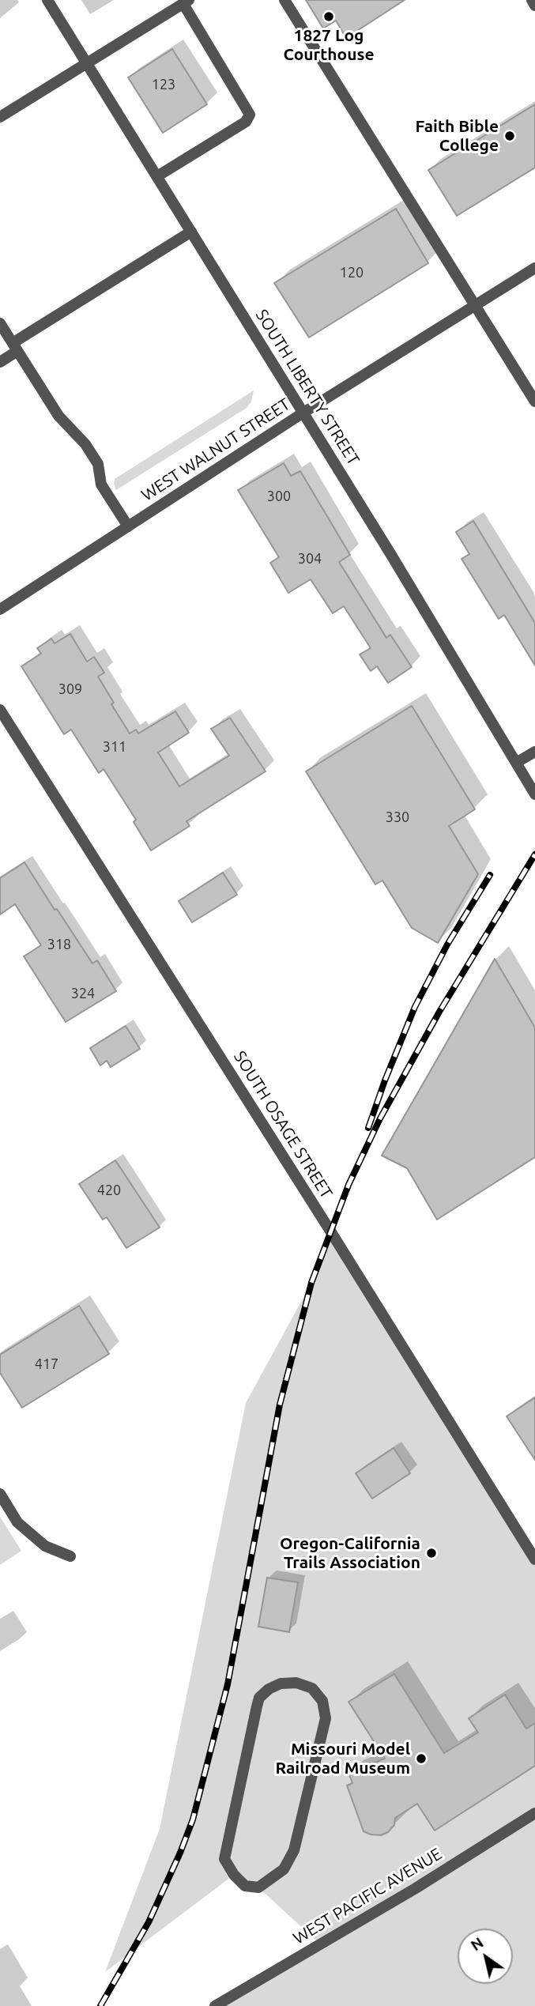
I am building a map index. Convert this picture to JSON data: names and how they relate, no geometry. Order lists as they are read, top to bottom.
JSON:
{
  "streets": {
    "street": [
      "SOUTH LIBERTY STREET",
      "WEST WALNUT STREET",
      "SOUTH OSAGE STREET",
      "WEST PACIFIC AVENUE"
    ]
  },
  "crossings": [
    ["SOUTH LIBERTY STREET", "WEST WALNUT STREET"]
  ],
  "places": [
    "1827 Log Courthouse",
    "Faith Bible College",
    "Oregon-California Trails Association",
    "Missouri Model Railroad Museum"
  ],
  "house_numbers": [
    "123",
    "120",
    "300",
    "304",
    "309",
    "311",
    "330",
    "318",
    "324",
    "420",
    "417"
  ],
  "north": "top left"
}
